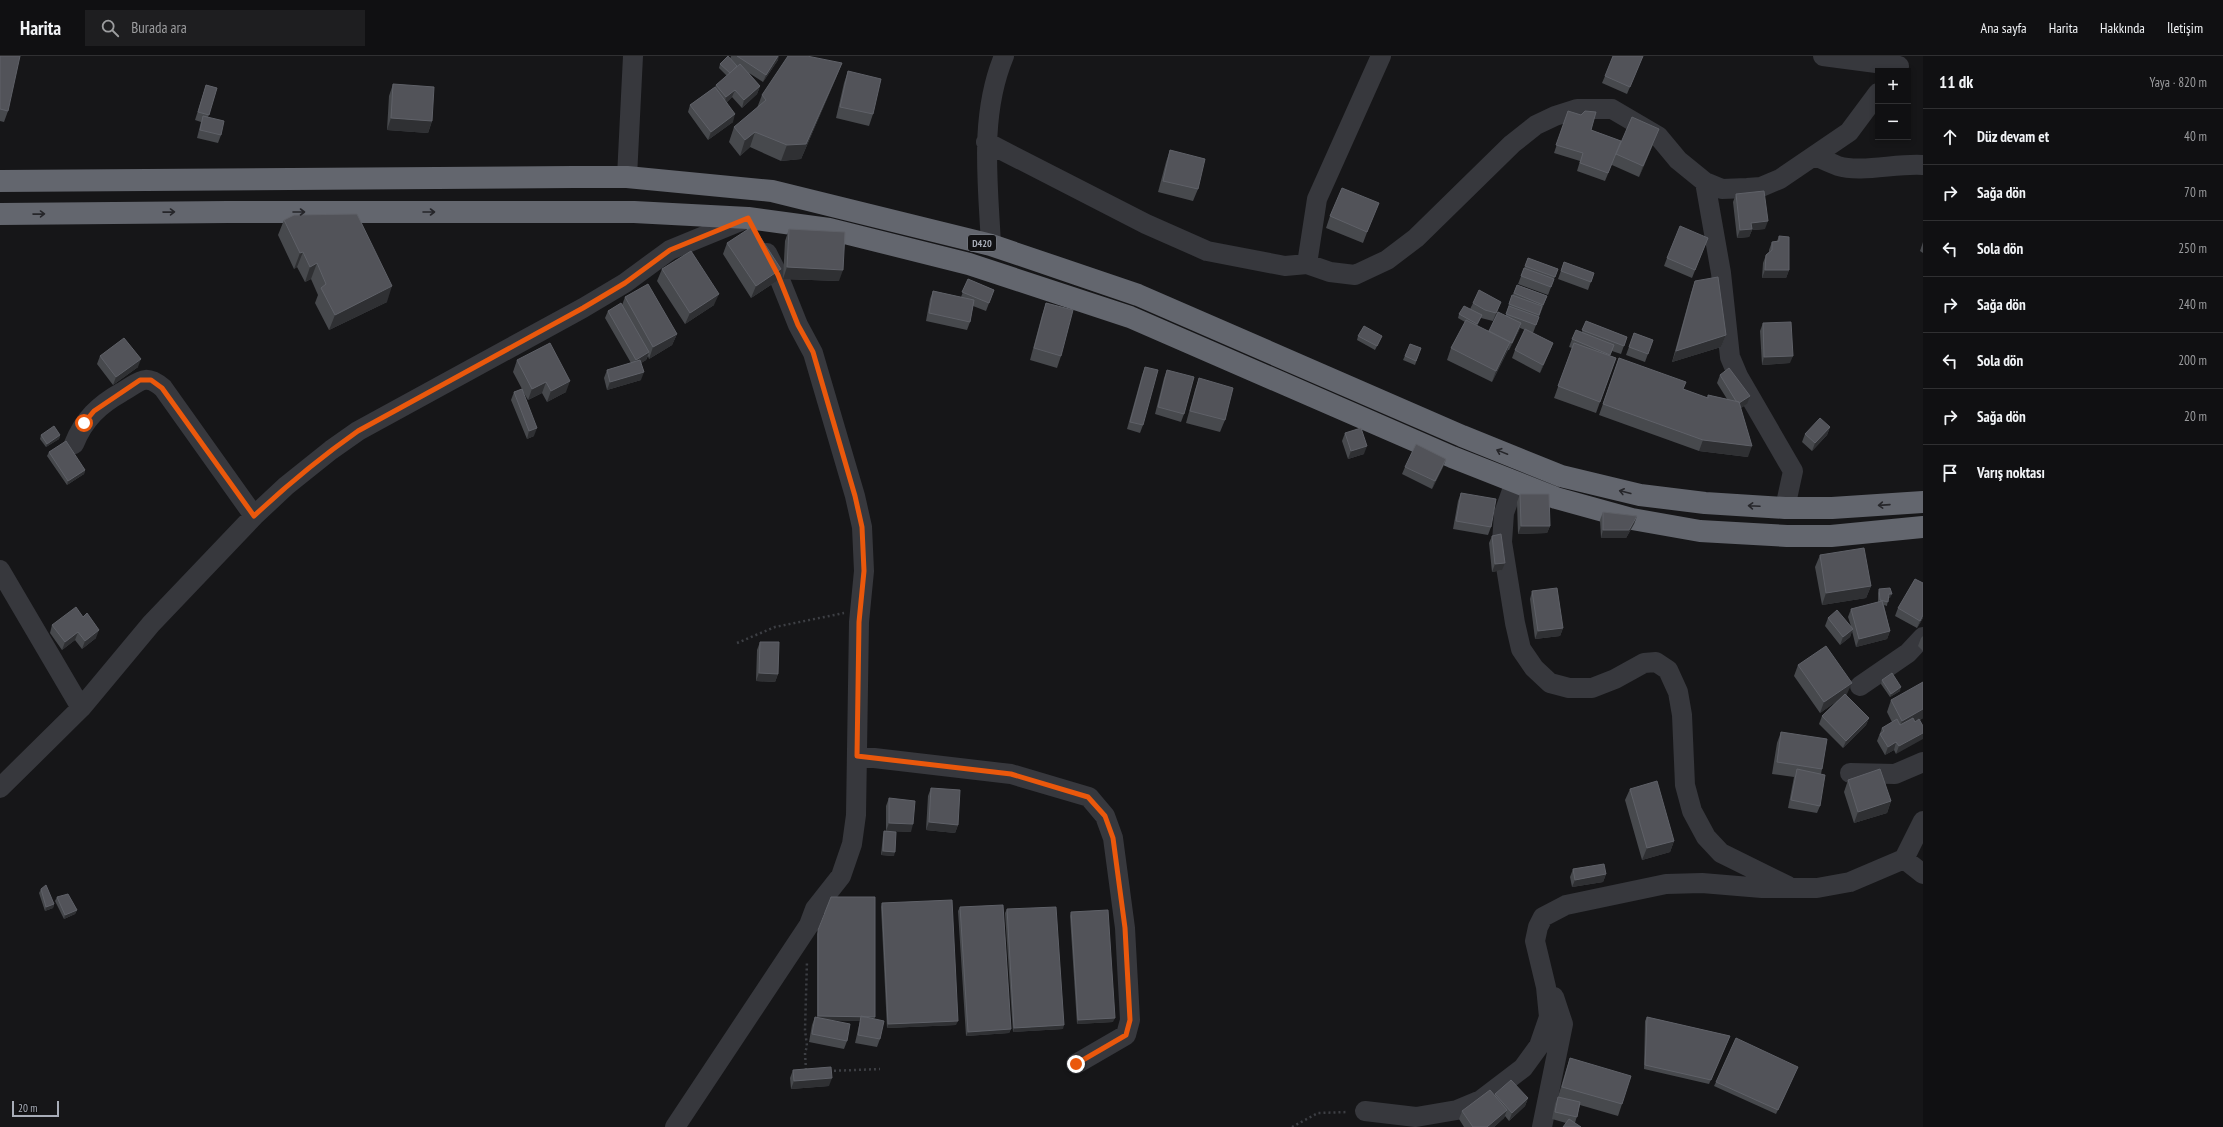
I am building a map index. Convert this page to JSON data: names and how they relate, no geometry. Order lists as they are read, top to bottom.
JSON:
{
  "streets": {
    "highway": ["D420"]
  },
  "scale_bar": "20 m",
  "page": {
    "header": "Harita",
    "search": "Burada ara",
    "nav": [
      "Ana sayfa",
      "Harita",
      "Hakkında",
      "İletişim"
    ],
    "heading": ["11 dk", "Yaya · 820 m"],
    "map_buttons": ["+", "−"],
    "list": [
      ["Düz devam et", "40 m"],
      ["Sağa dön", "70 m"],
      ["Sola dön", "250 m"],
      ["Sağa dön", "240 m"],
      ["Sola dön", "200 m"],
      ["Sağa dön", "20 m"],
      "Varış noktası"
    ],
    "scale": "20 m"
  }
}
